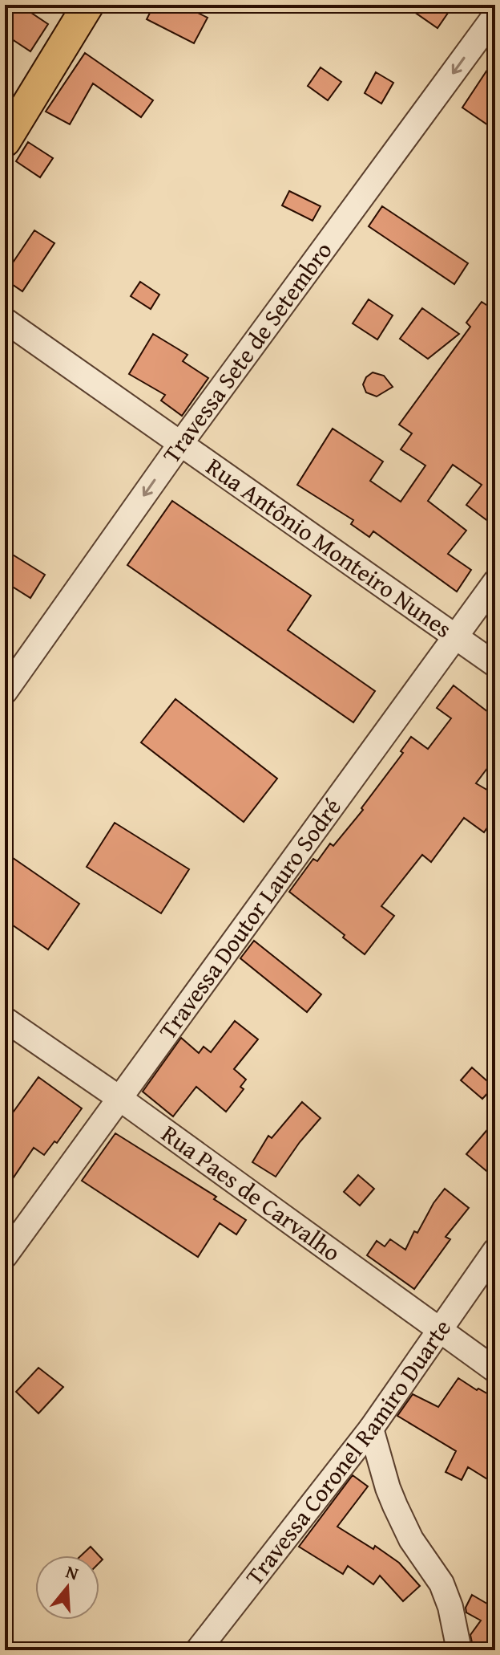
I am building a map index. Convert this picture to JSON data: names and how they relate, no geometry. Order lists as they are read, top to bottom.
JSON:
{
  "streets": {
    "street": [
      "Travessa Sete de Setembro",
      "Rua Antônio Monteiro Nunes",
      "Travessa Doutor Lauro Sodré",
      "Rua Paes de Carvalho",
      "Travessa Coronel Ramiro Duarte"
    ]
  },
  "crossings": [
    ["Travessa Sete de Setembro", "Rua Antônio Monteiro Nunes"],
    ["Rua Antônio Monteiro Nunes", "Travessa Doutor Lauro Sodré"],
    ["Travessa Doutor Lauro Sodré", "Rua Paes de Carvalho"],
    ["Rua Paes de Carvalho", "Travessa Coronel Ramiro Duarte"]
  ],
  "one_way": ["Travessa Sete de Setembro"],
  "north": "top"
}
